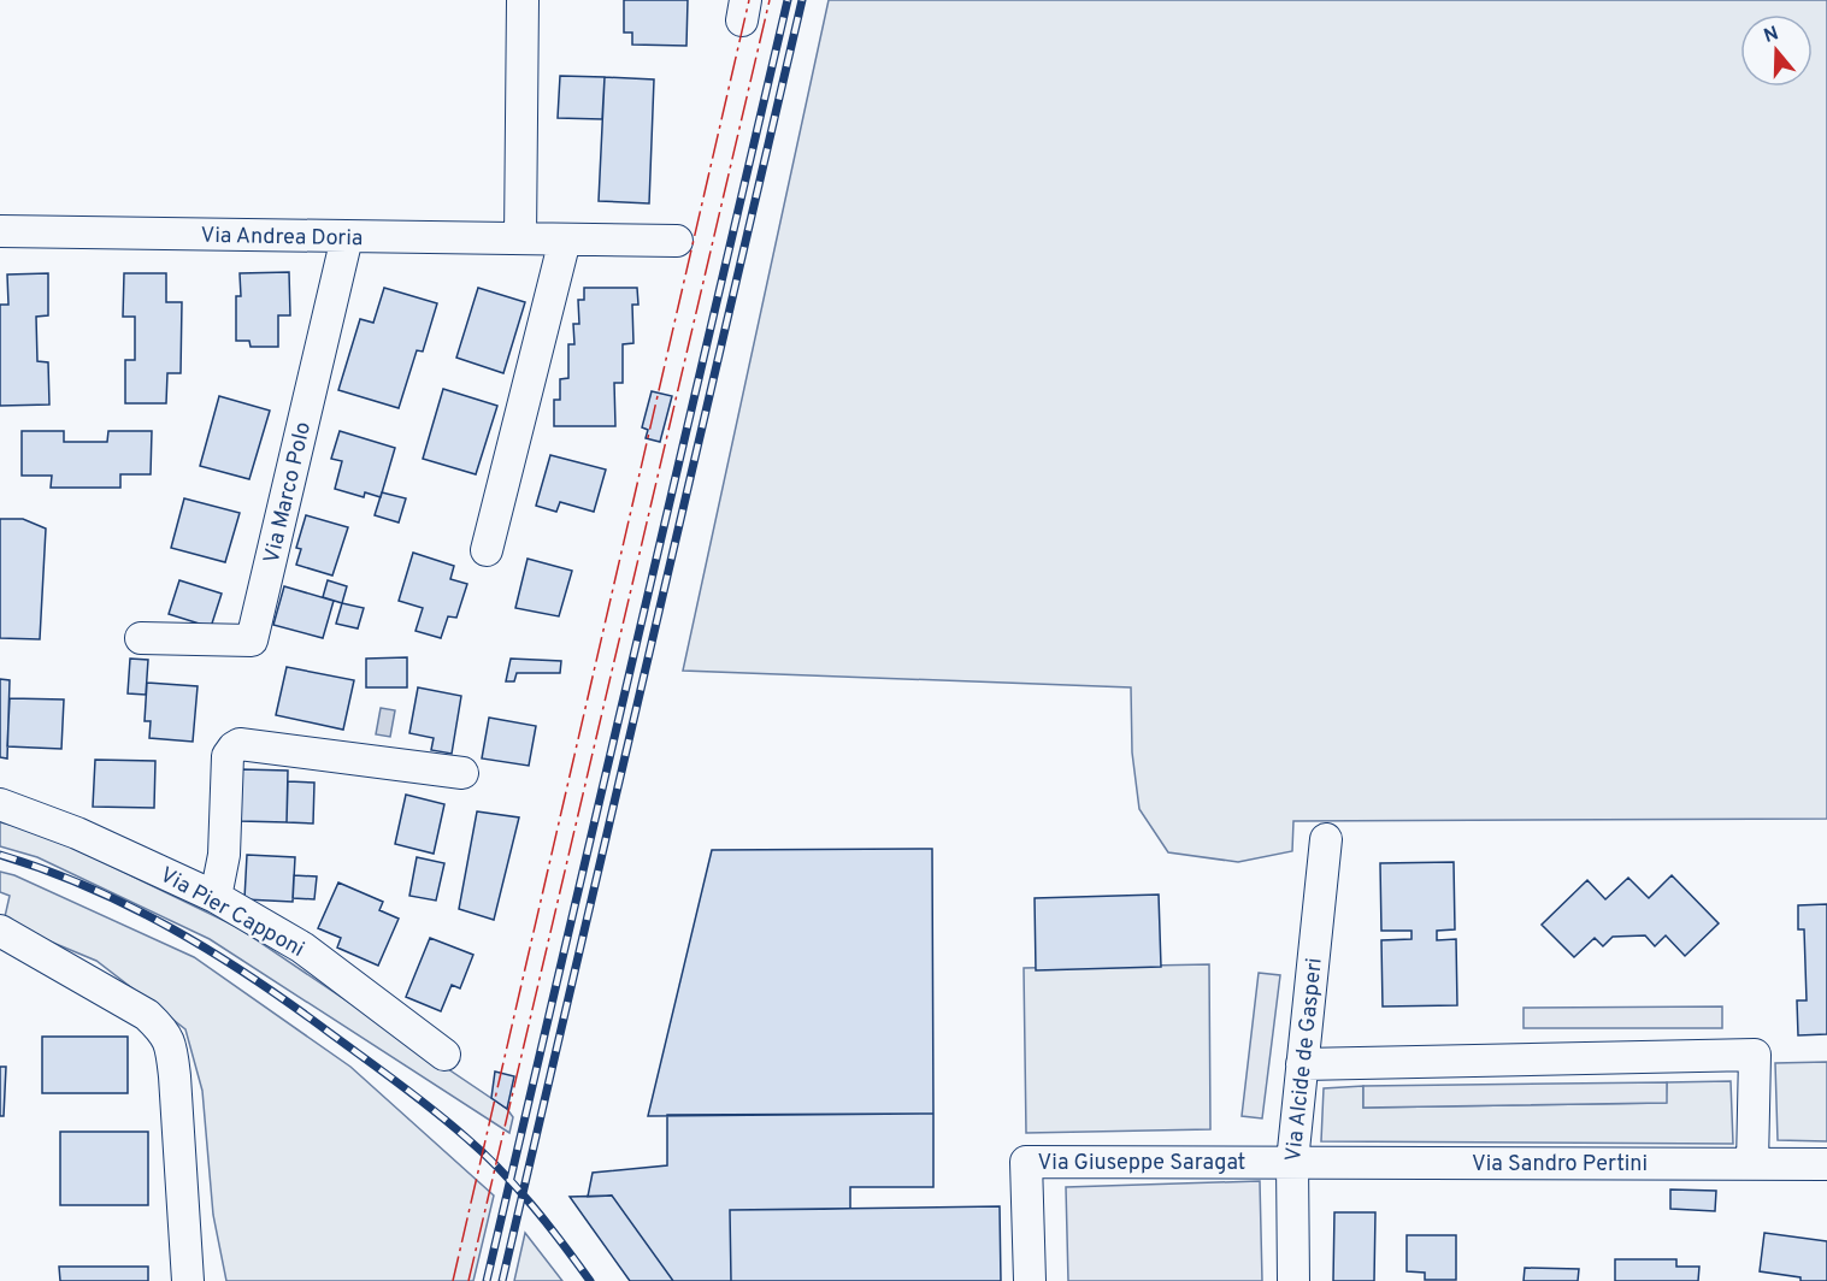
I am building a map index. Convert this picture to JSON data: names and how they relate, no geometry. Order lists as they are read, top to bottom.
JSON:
{
  "streets": {
    "street": [
      "Via Andrea Doria",
      "Via Marco Polo",
      "Via Pier Capponi",
      "Via Alcide de Gasperi",
      "Via Giuseppe Saragat",
      "Via Sandro Pertini"
    ]
  },
  "crossings": [
    ["Via Andrea Doria", "Via Marco Polo"],
    ["Via Alcide de Gasperi", "Via Giuseppe Saragat"],
    ["Via Alcide de Gasperi", "Via Sandro Pertini"],
    ["Via Giuseppe Saragat", "Via Sandro Pertini"]
  ],
  "north": "top"
}
